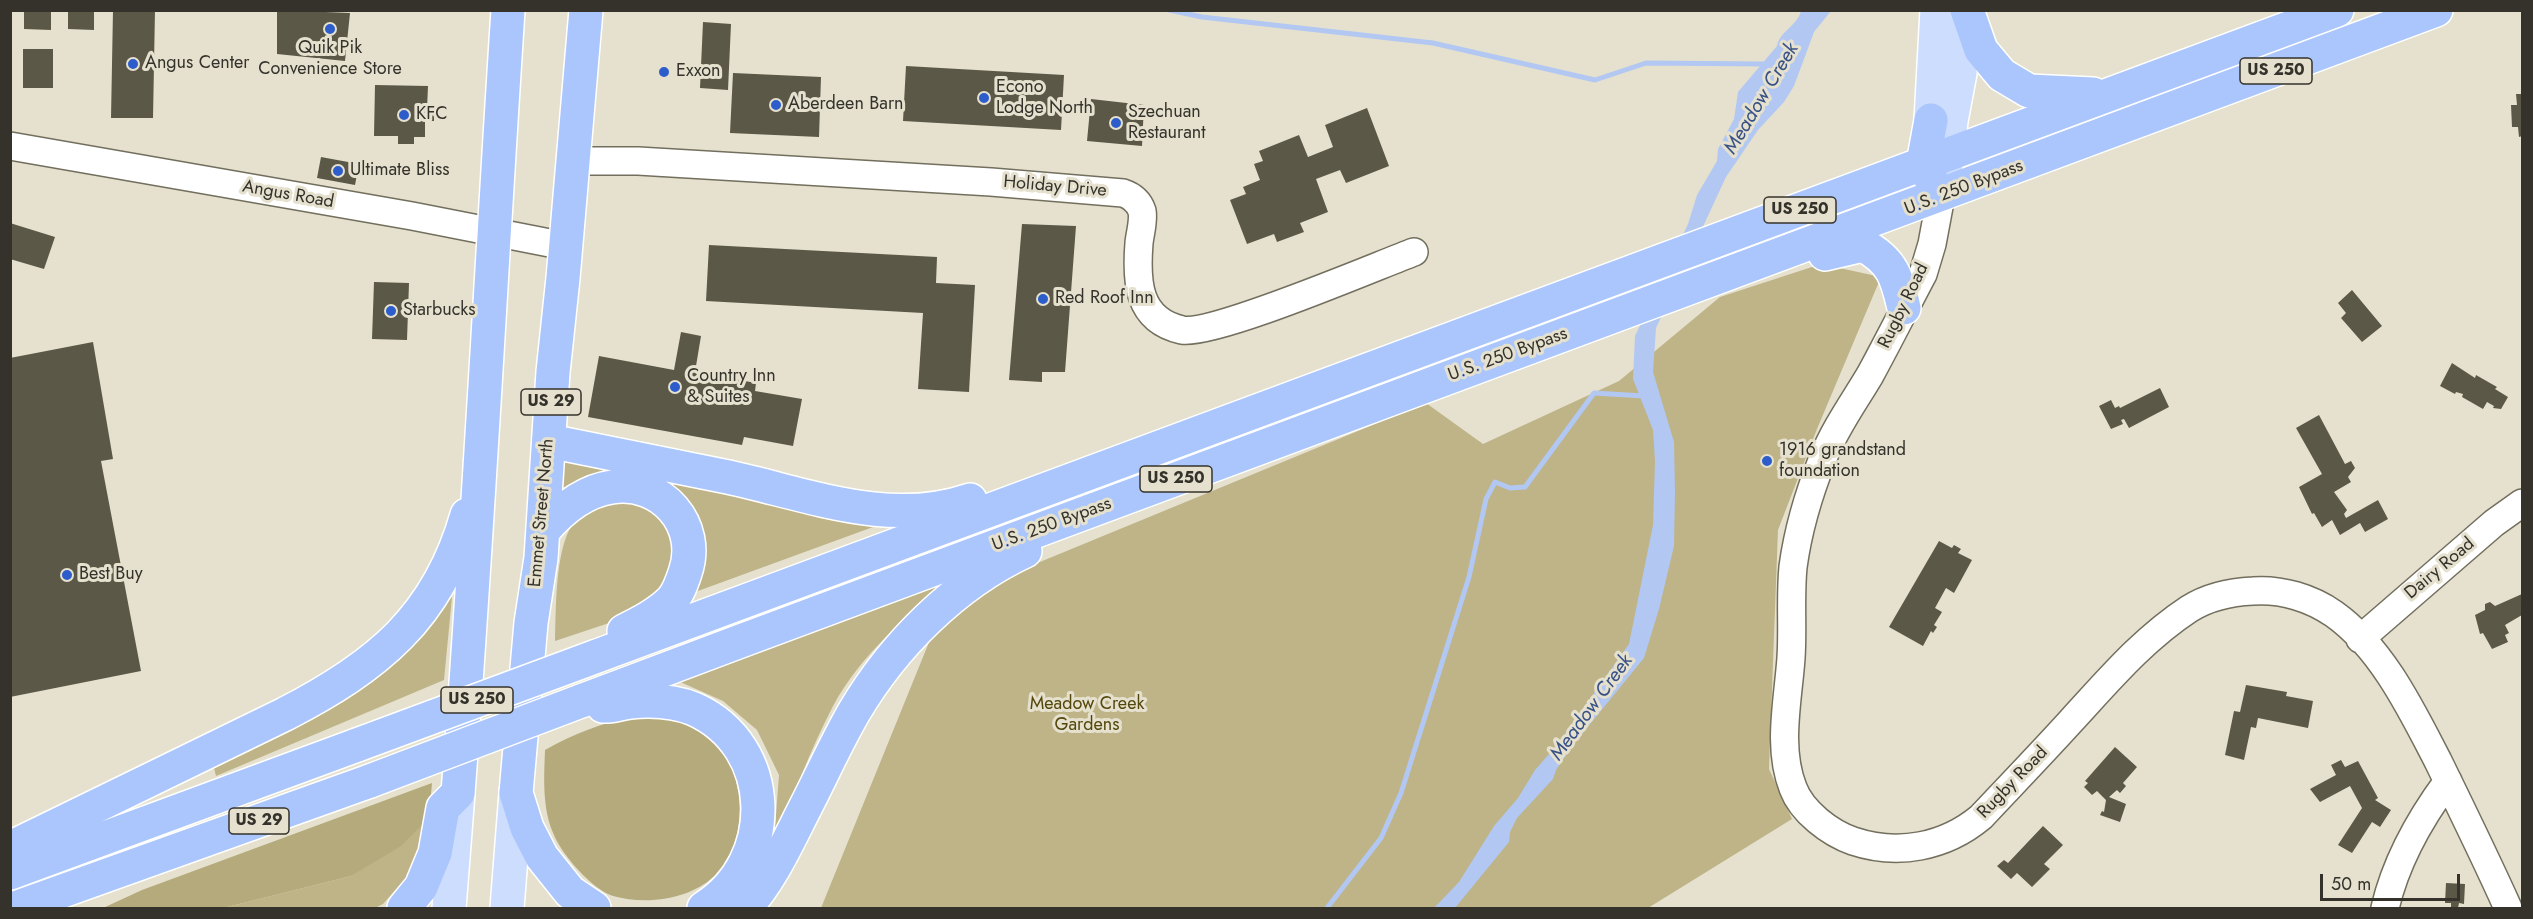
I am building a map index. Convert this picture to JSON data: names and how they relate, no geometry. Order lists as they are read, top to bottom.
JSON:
{
  "streets": {
    "highway": [
      "US 250",
      "U.S. 250 Bypass",
      "US 29",
      "Emmet Street North"
    ],
    "street": [
      "Holiday Drive",
      "Angus Road",
      "Rugby Road",
      "Dairy Road"
    ]
  },
  "crossings": [
    ["US 250", "U.S. 250 Bypass"],
    ["Holiday Drive", "Emmet Street North"],
    ["U.S. 250 Bypass", "Rugby Road"],
    ["U.S. 250 Bypass", "US 29"],
    ["Angus Road", "Emmet Street North"],
    ["Rugby Road", "Dairy Road"],
    ["US 29", "Emmet Street North"]
  ],
  "water": ["Meadow Creek"],
  "parks": ["Meadow Creek Gardens"],
  "places": [
    "Quik Pik Convenience Store",
    "Angus Center",
    "Exxon",
    "Econo Lodge North",
    "Aberdeen Barn",
    "KFC",
    "Szechuan Restaurant",
    "Ultimate Bliss",
    "Red Roof Inn",
    "Starbucks",
    "Country Inn & Suites",
    "1916 grandstand foundation",
    "Best Buy"
  ],
  "scale_bar": "50 m"
}
